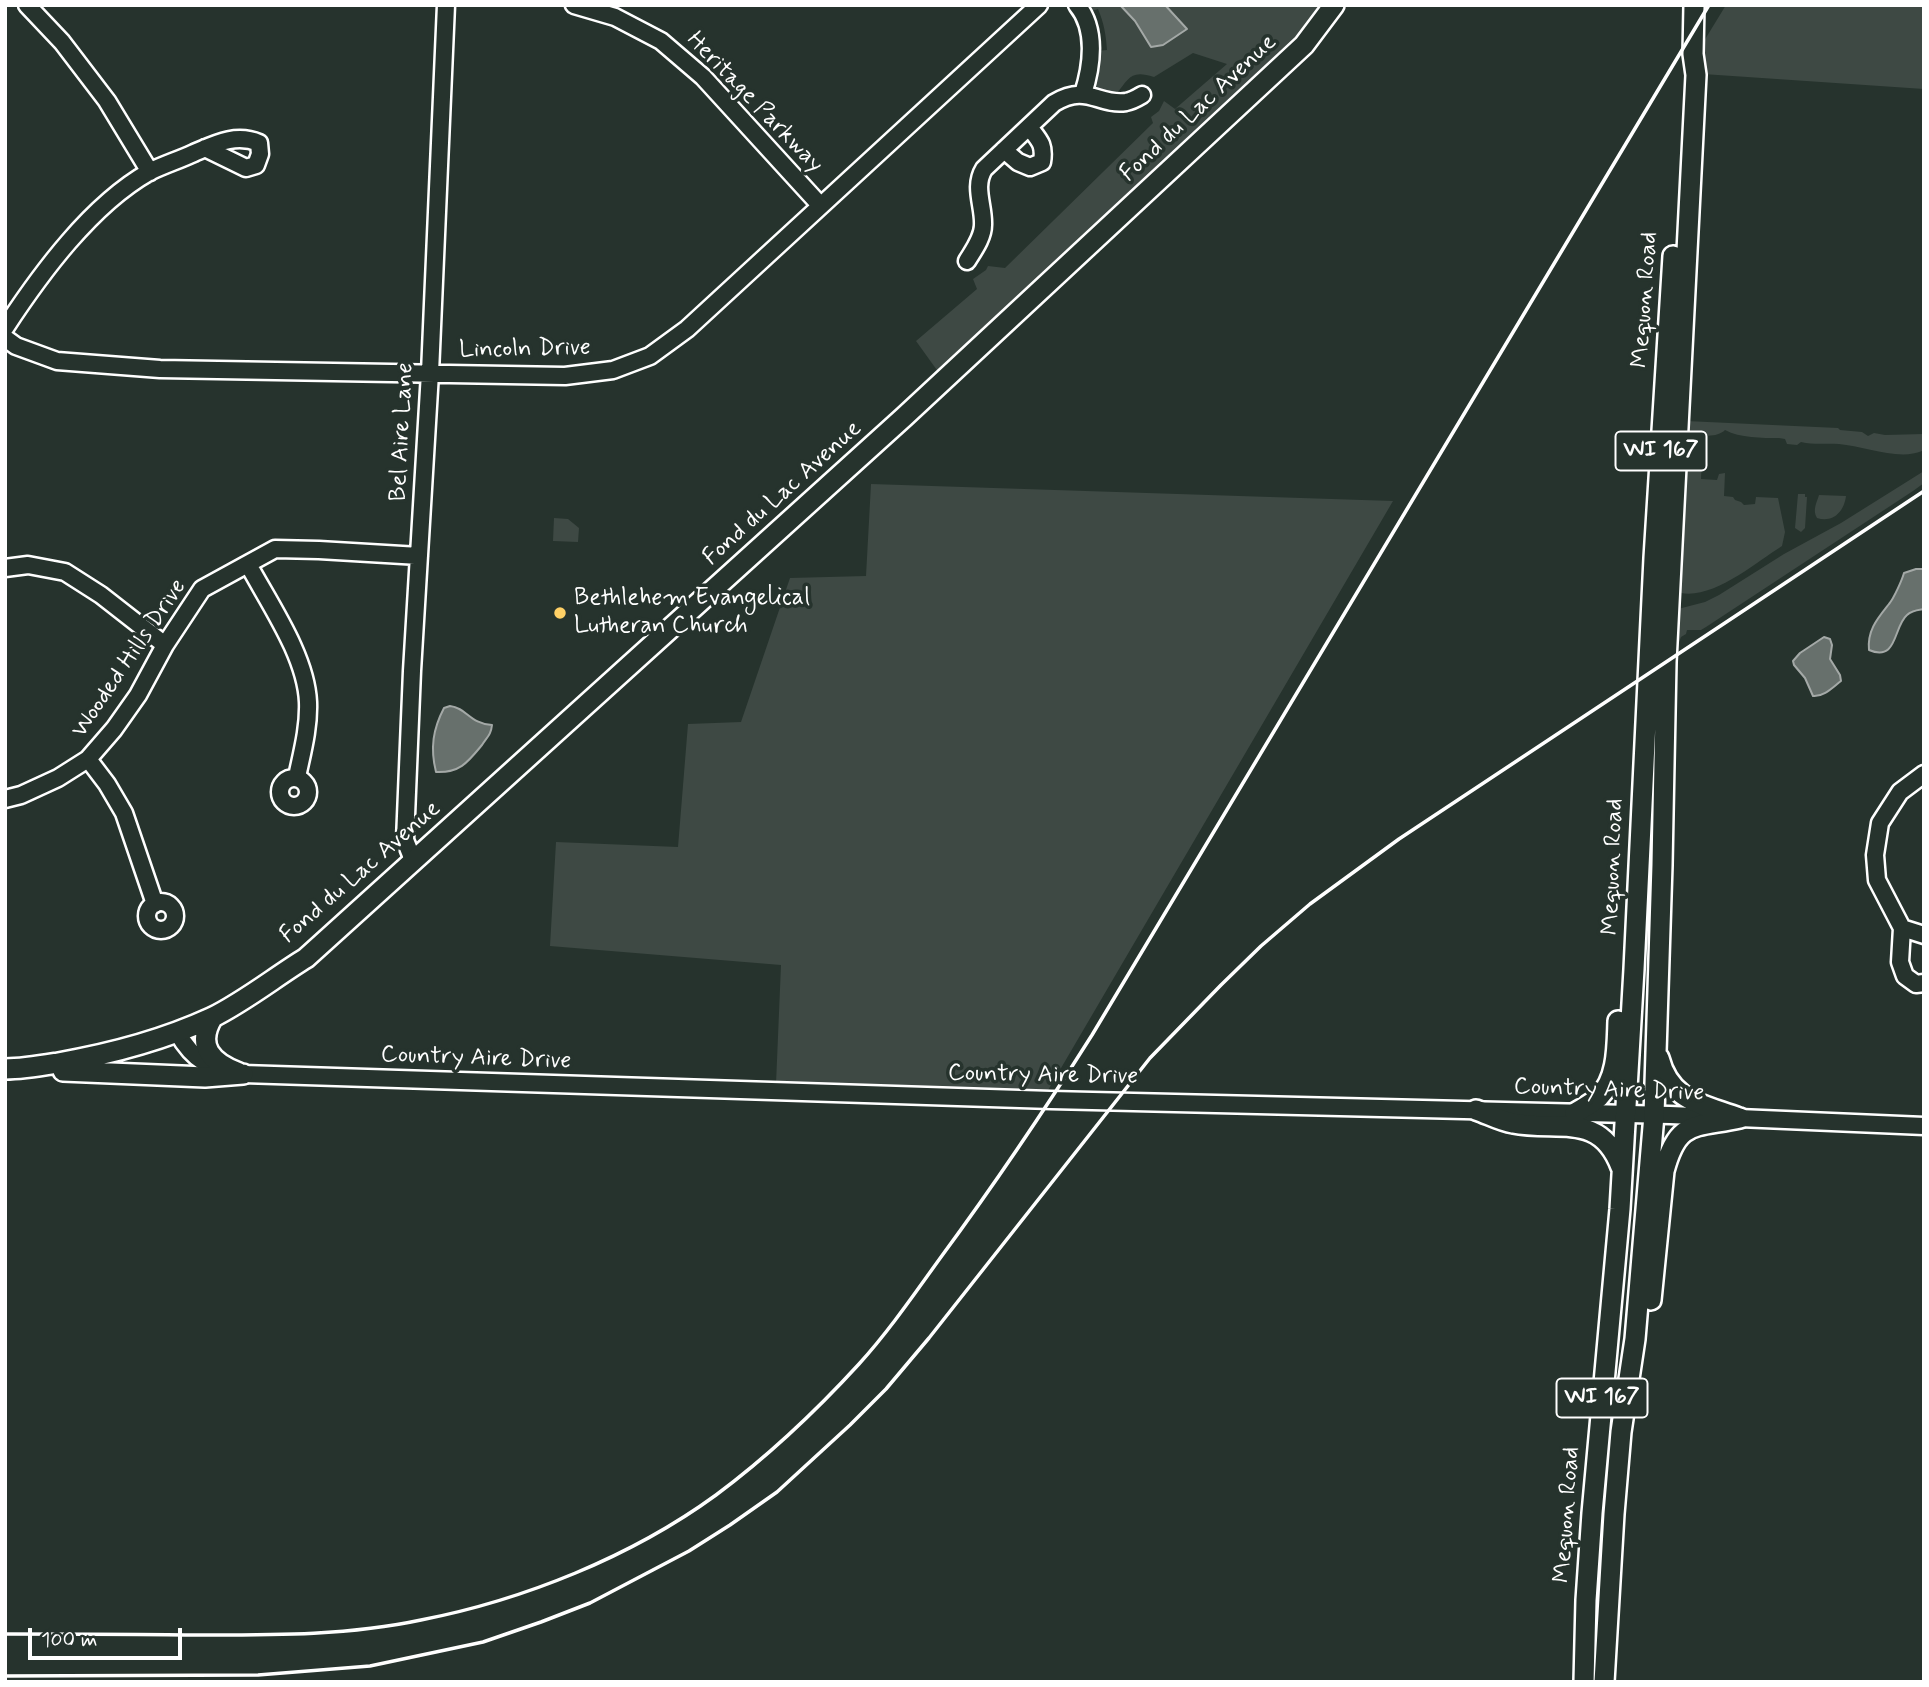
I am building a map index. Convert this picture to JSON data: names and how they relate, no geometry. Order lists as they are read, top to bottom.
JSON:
{
  "streets": {
    "main road": ["Fond du Lac Avenue", "Mequon Road", "WI 167"],
    "street": [
      "Heritage Parkway",
      "Lincoln Drive",
      "Bel Aire Lane",
      "Wooded Hills Drive",
      "Country Aire Drive"
    ]
  },
  "crossings": [
    ["Heritage Parkway", "Lincoln Drive"],
    ["Fond du Lac Avenue", "Bel Aire Lane"],
    ["Fond du Lac Avenue", "Country Aire Drive"],
    ["Mequon Road", "Country Aire Drive"],
    ["Lincoln Drive", "Bel Aire Lane"],
    ["Bel Aire Lane", "Wooded Hills Drive"]
  ],
  "places": ["Bethlehem Evangelical Lutheran Church"],
  "scale_bar": "100 m"
}
